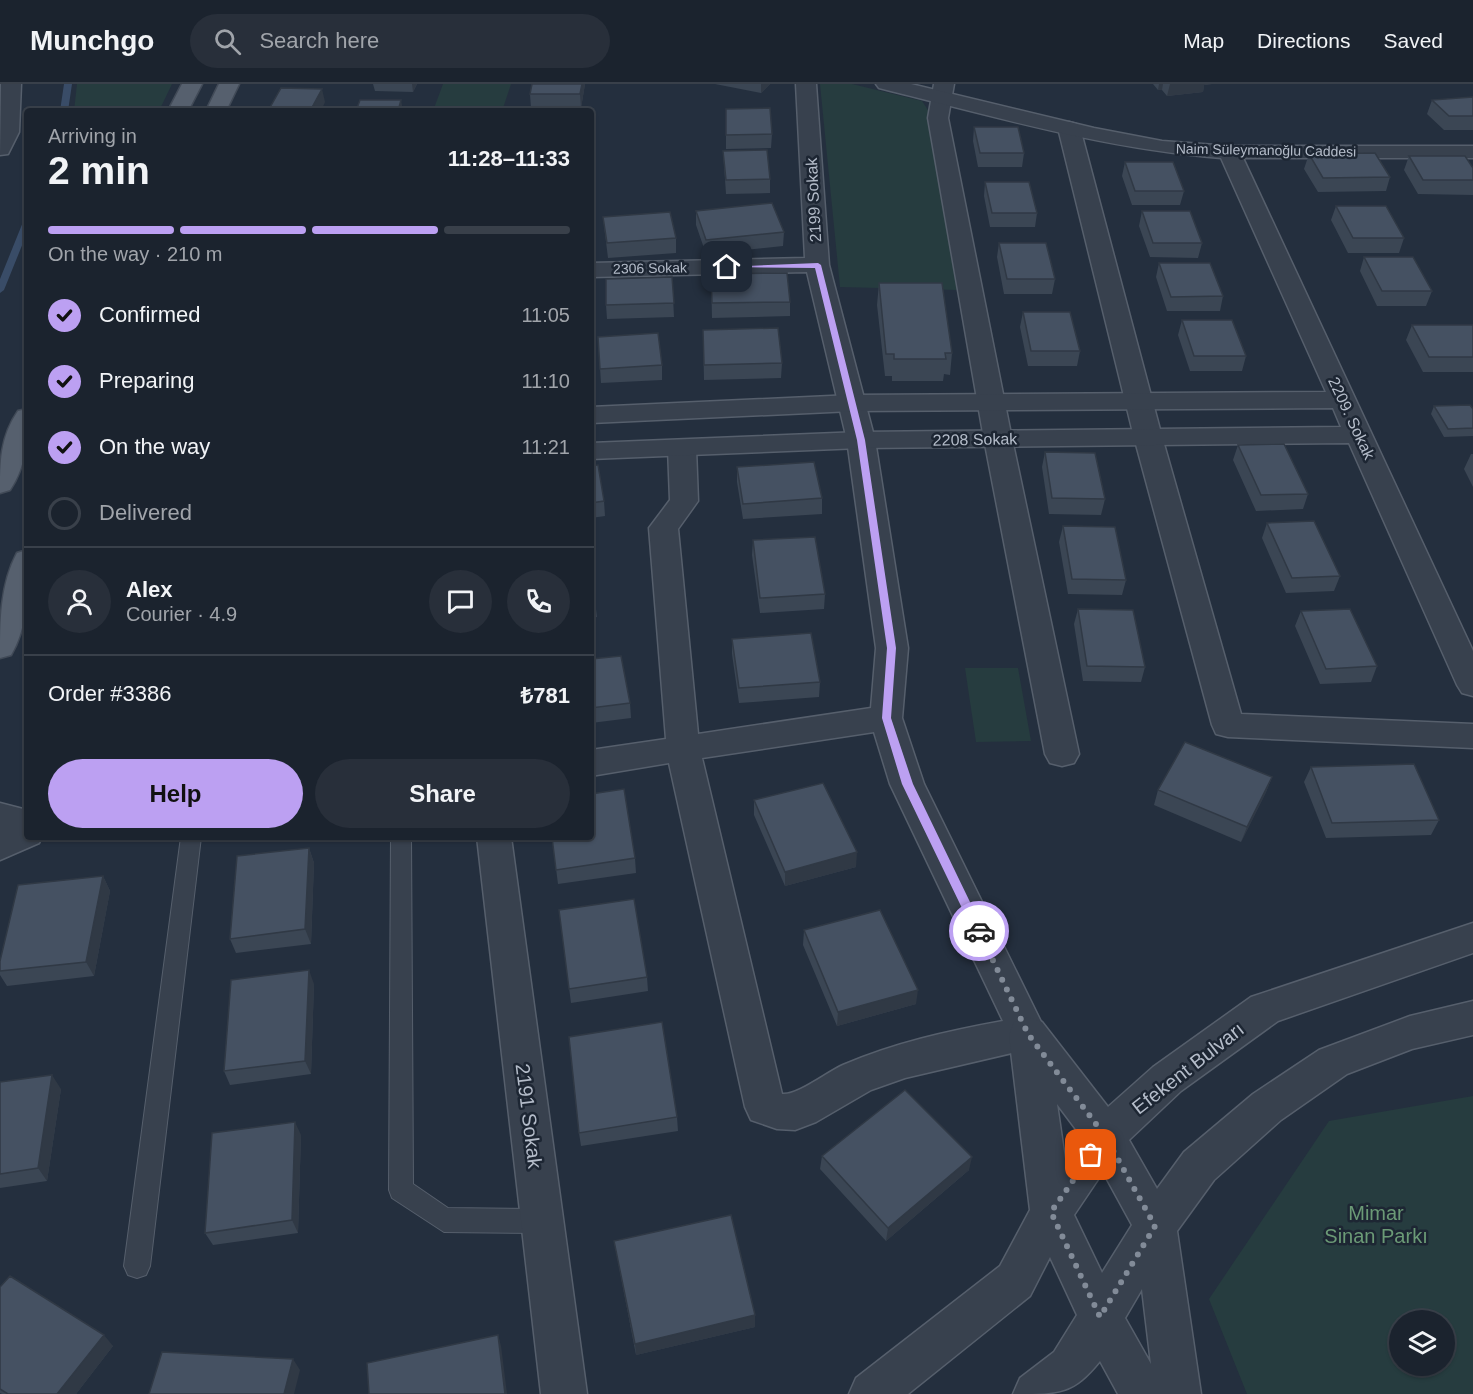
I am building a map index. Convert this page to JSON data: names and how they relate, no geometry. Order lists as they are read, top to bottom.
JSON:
{
  "streets": {
    "street": [
      "Naim Süleymanoğlu Caddesi",
      "2199 Sokak",
      "2306 Sokak",
      "2209. Sokak",
      "2208 Sokak",
      "Efekent Bulvarı",
      "2191 Sokak"
    ]
  },
  "crossings": [
    ["Naim Süleymanoğlu Caddesi", "2209. Sokak"],
    ["2199 Sokak", "2306 Sokak"],
    ["2199 Sokak", "2208 Sokak"],
    ["2209. Sokak", "2208 Sokak"]
  ],
  "parks": ["Mimar Sinan Parkı"],
  "page": {
    "header": "Munchgo",
    "search": "Search here",
    "nav": ["Map", "Directions", "Saved"],
    "heading": ["2 min", "Arriving in", "11:28–11:33"],
    "panel": [
      "Alex",
      "Courier · 4.9",
      "Order #3386",
      "₺781"
    ],
    "bar": "On the way · 210 m",
    "list": [
      ["Confirmed", "11:05"],
      ["Preparing", "11:10"],
      ["On the way", "11:21"],
      "Delivered"
    ],
    "buttons": ["Help", "Share"]
  }
}
